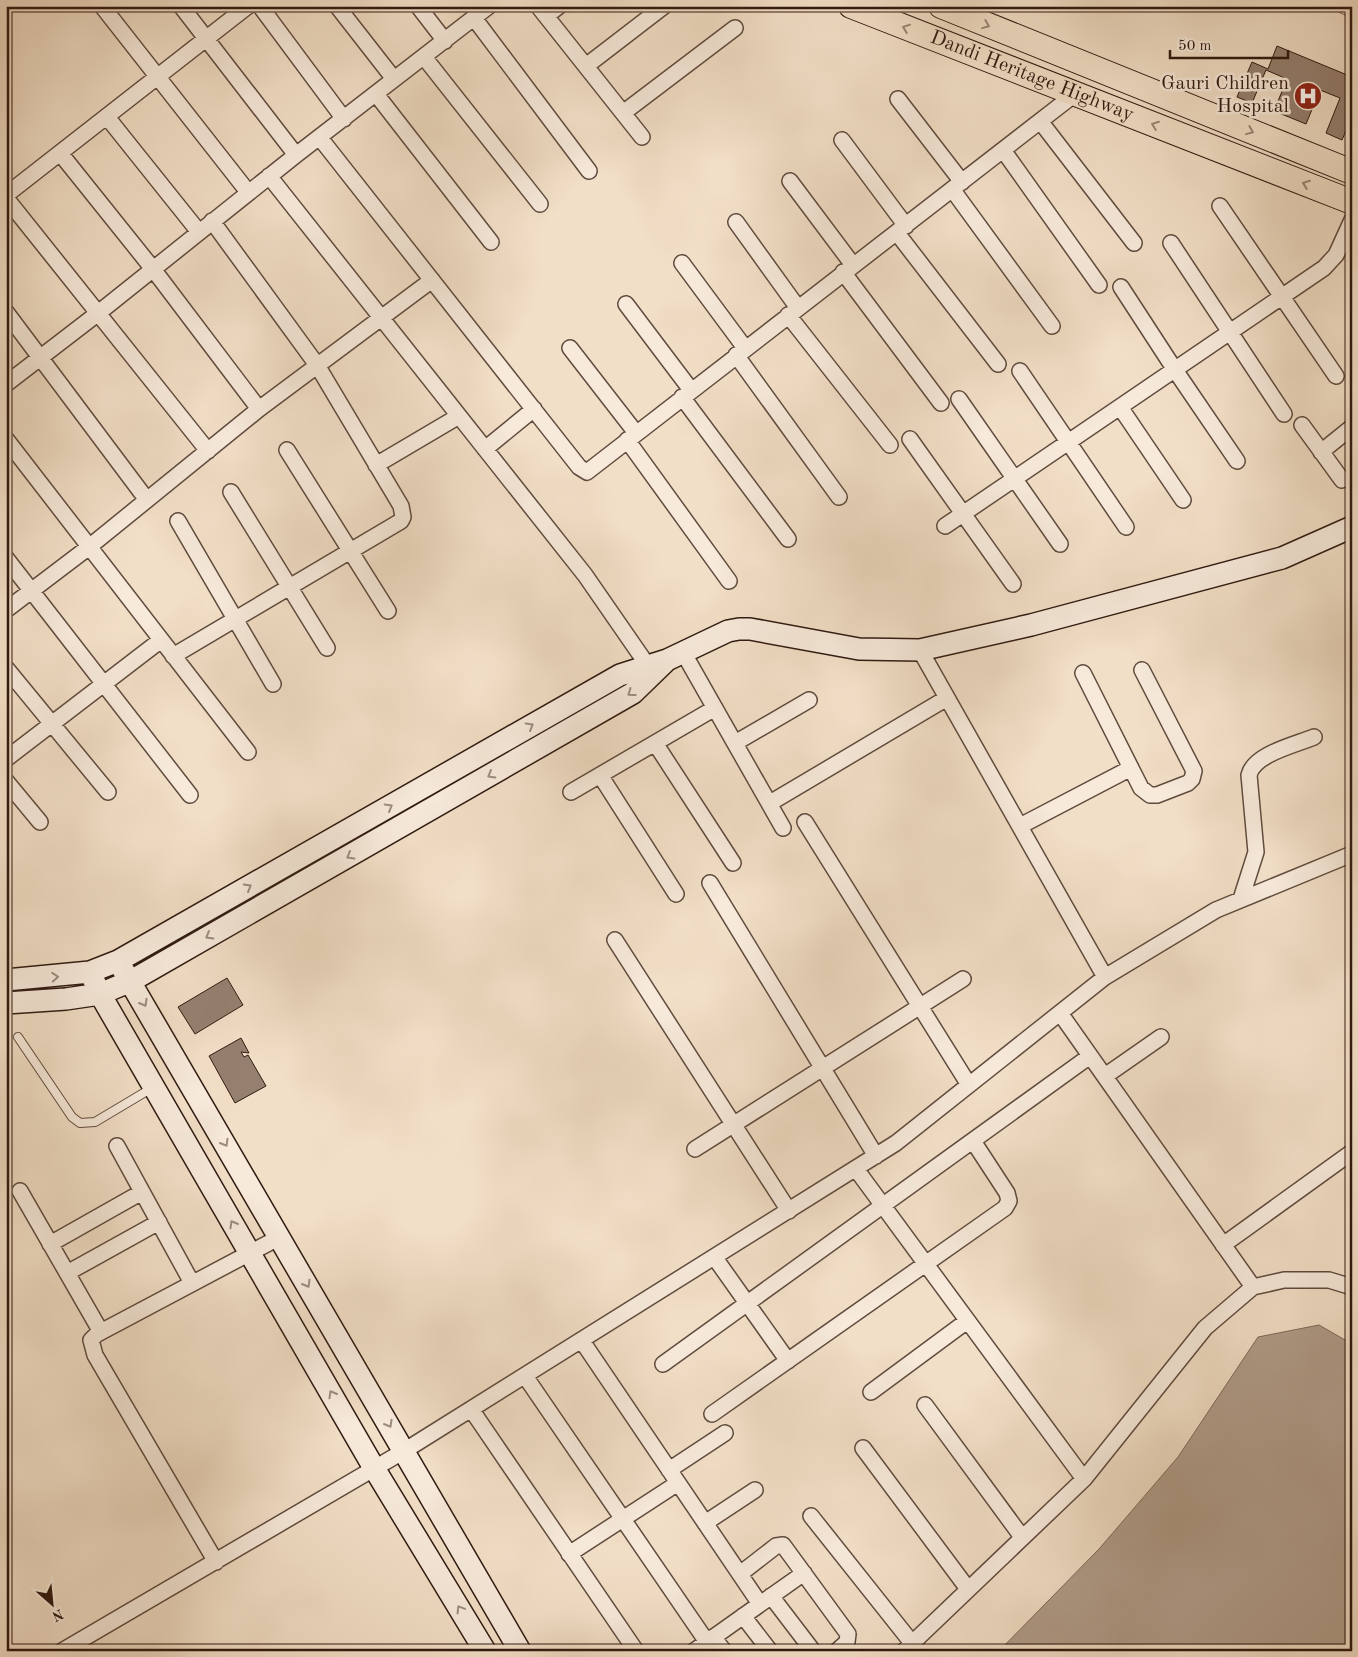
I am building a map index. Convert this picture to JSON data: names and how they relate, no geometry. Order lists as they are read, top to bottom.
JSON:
{
  "streets": {
    "main road": ["Dandi Heritage Highway"]
  },
  "places": {
    "hospital": ["Gauri Children Hospital"]
  },
  "scale_bar": "50 m",
  "north": "bottom right"
}
